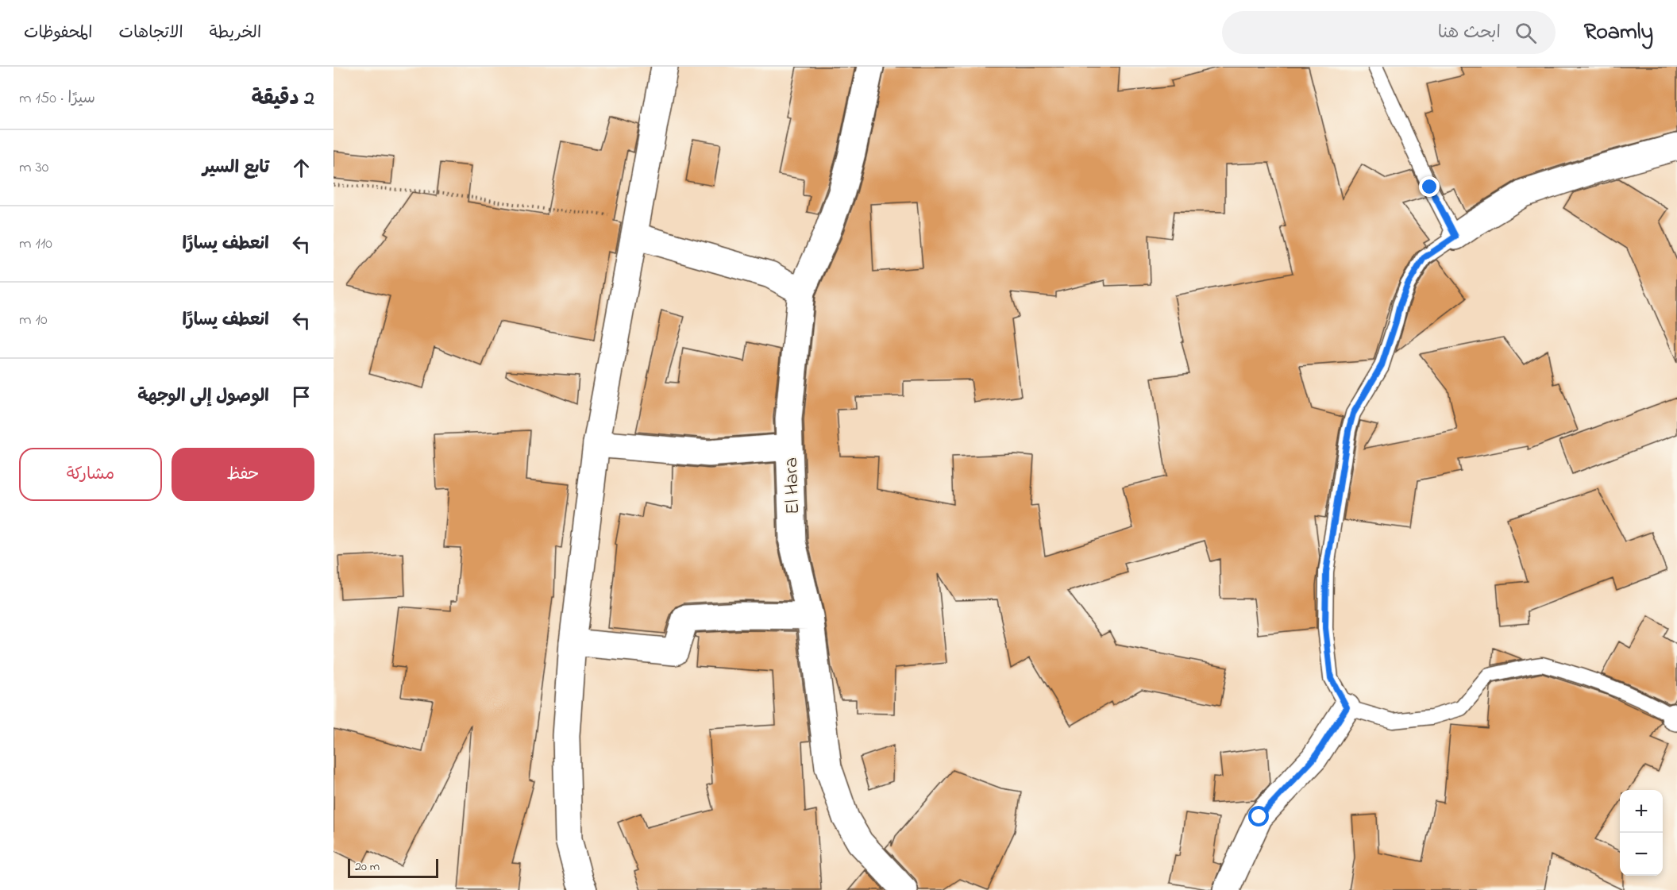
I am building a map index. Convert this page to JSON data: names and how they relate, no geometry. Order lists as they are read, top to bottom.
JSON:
{
  "streets": {
    "street": ["El Hara"]
  },
  "scale_bar": "20 m",
  "page": {
    "header": "Roamly",
    "search": "ابحث هنا",
    "nav": ["الخريطة", "الاتجاهات", "المحفوظات"],
    "heading": ["2 دقيقة", "سيرًا · 150 m"],
    "list": [
      ["تابع السير", "30 m"],
      ["انعطف يسارًا", "110 m"],
      ["انعطف يسارًا", "10 m"],
      "الوصول إلى الوجهة"
    ],
    "buttons": ["حفظ", "مشاركة"],
    "map_buttons": ["+", "−"],
    "scale": "20 m"
  }
}
